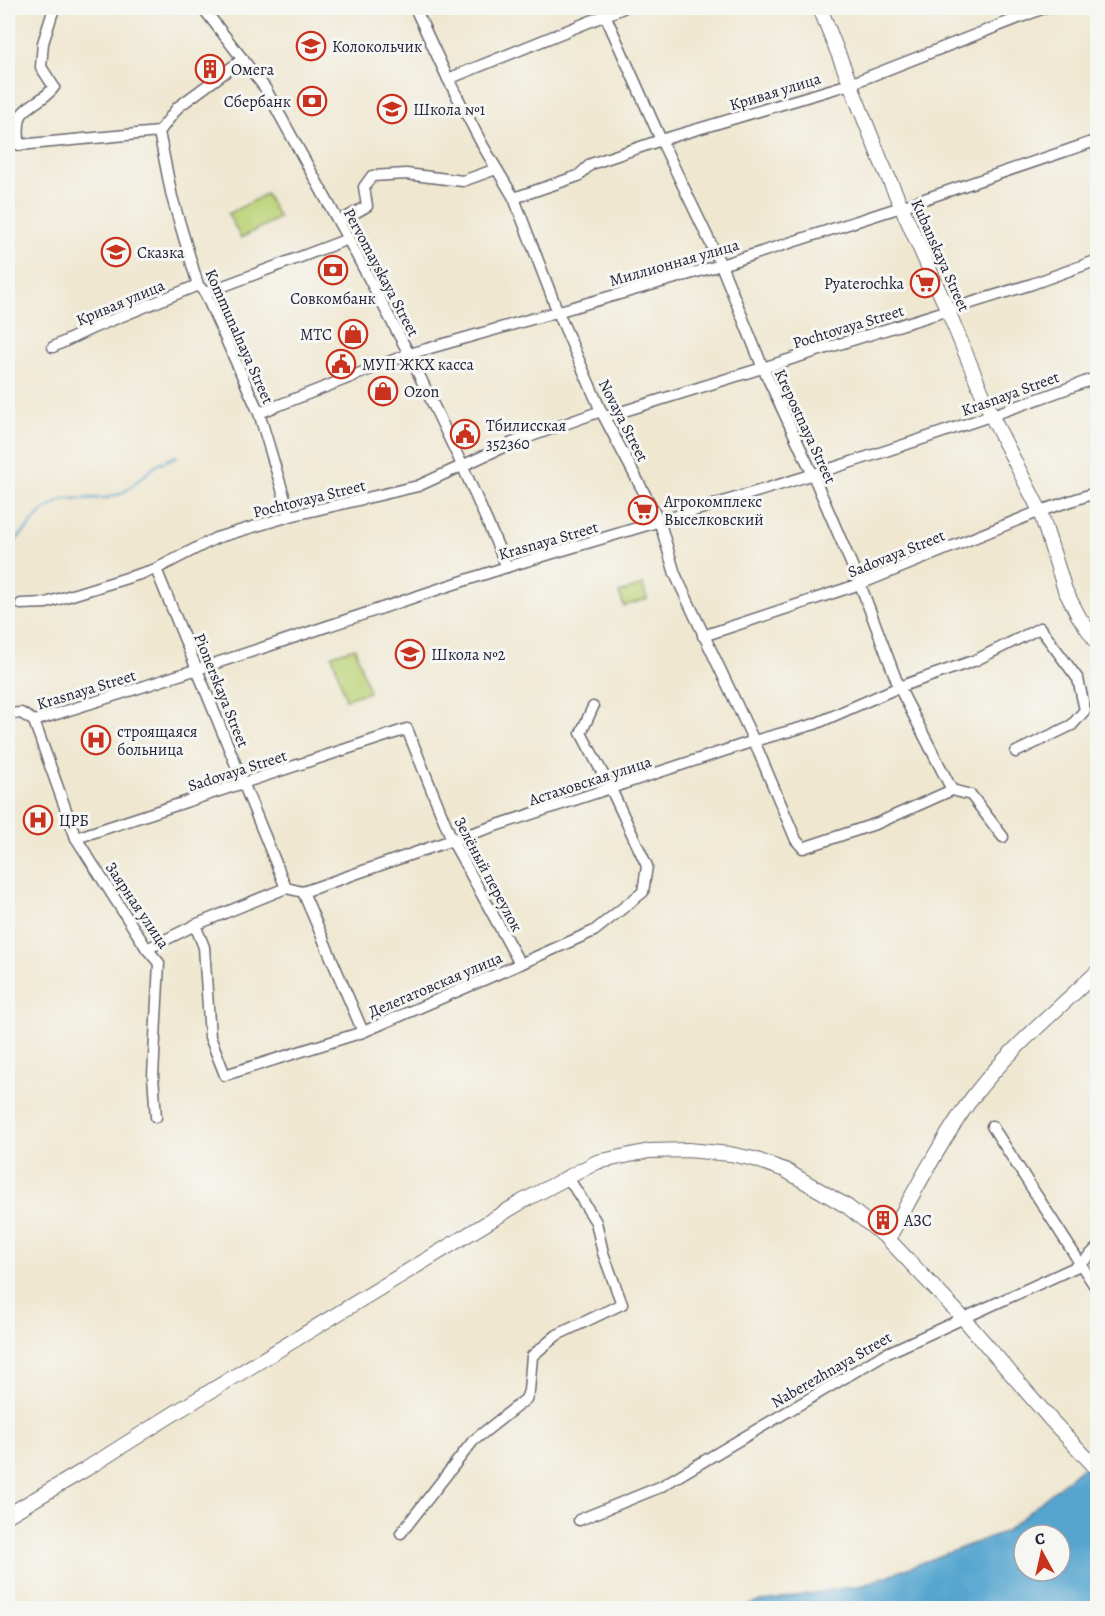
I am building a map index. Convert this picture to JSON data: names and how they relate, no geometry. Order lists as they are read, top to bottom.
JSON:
{
  "streets": {
    "main road": ["Kubanskaya Street"],
    "street": [
      "Кривая улица",
      "Миллионная улица",
      "Pervomayskaya Street",
      "Pochtovaya Street",
      "Kommunalnaya Street",
      "Krasnaya Street",
      "Novaya Street",
      "Krepostnaya Street",
      "Sadovaya Street",
      "Pionerskaya Street",
      "Астаховская улица",
      "Зелёный переулок",
      "Заярная улица",
      "Делегатовская улица",
      "Naberezhnaya Street"
    ]
  },
  "crossings": [
    ["Кривая улица", "Kubanskaya Street"],
    ["Кривая улица", "Pervomayskaya Street"],
    ["Кривая улица", "Kommunalnaya Street"],
    ["Кривая улица", "Novaya Street"],
    ["Кривая улица", "Krepostnaya Street"],
    ["Kubanskaya Street", "Миллионная улица"],
    ["Kubanskaya Street", "Pochtovaya Street"],
    ["Kubanskaya Street", "Krasnaya Street"],
    ["Kubanskaya Street", "Sadovaya Street"],
    ["Миллионная улица", "Pervomayskaya Street"],
    ["Миллионная улица", "Kommunalnaya Street"],
    ["Миллионная улица", "Novaya Street"],
    ["Миллионная улица", "Krepostnaya Street"],
    ["Pervomayskaya Street", "Pochtovaya Street"],
    ["Pervomayskaya Street", "Krasnaya Street"],
    ["Pochtovaya Street", "Kommunalnaya Street"],
    ["Pochtovaya Street", "Novaya Street"],
    ["Pochtovaya Street", "Krepostnaya Street"],
    ["Pochtovaya Street", "Pionerskaya Street"],
    ["Krasnaya Street", "Novaya Street"],
    ["Krasnaya Street", "Krepostnaya Street"],
    ["Krasnaya Street", "Pionerskaya Street"],
    ["Krasnaya Street", "Заярная улица"],
    ["Novaya Street", "Krepostnaya Street"],
    ["Novaya Street", "Sadovaya Street"],
    ["Novaya Street", "Астаховская улица"],
    ["Krepostnaya Street", "Sadovaya Street"],
    ["Krepostnaya Street", "Астаховская улица"],
    ["Sadovaya Street", "Pionerskaya Street"],
    ["Sadovaya Street", "Зелёный переулок"],
    ["Sadovaya Street", "Заярная улица"],
    ["Астаховская улица", "Зелёный переулок"],
    ["Астаховская улица", "Делегатовская улица"],
    ["Зелёный переулок", "Делегатовская улица"]
  ],
  "places": {
    "school or university": [
      "Колокольчик",
      "Школа №1",
      "Сказка",
      "Школа №2"
    ],
    "building": ["Омега", "АЗС"],
    "bank": ["Сбербанк", "Совкомбанк"],
    "supermarket": ["Pyaterochka", "Агрокомплекс Выселковский"],
    "shop": ["МТС", "Ozon"],
    "public building": ["МУП ЖКХ касса", "Тбилисская 352360"],
    "hospital": ["строящаяся больница", "ЦРБ"]
  },
  "north": "top"
}
